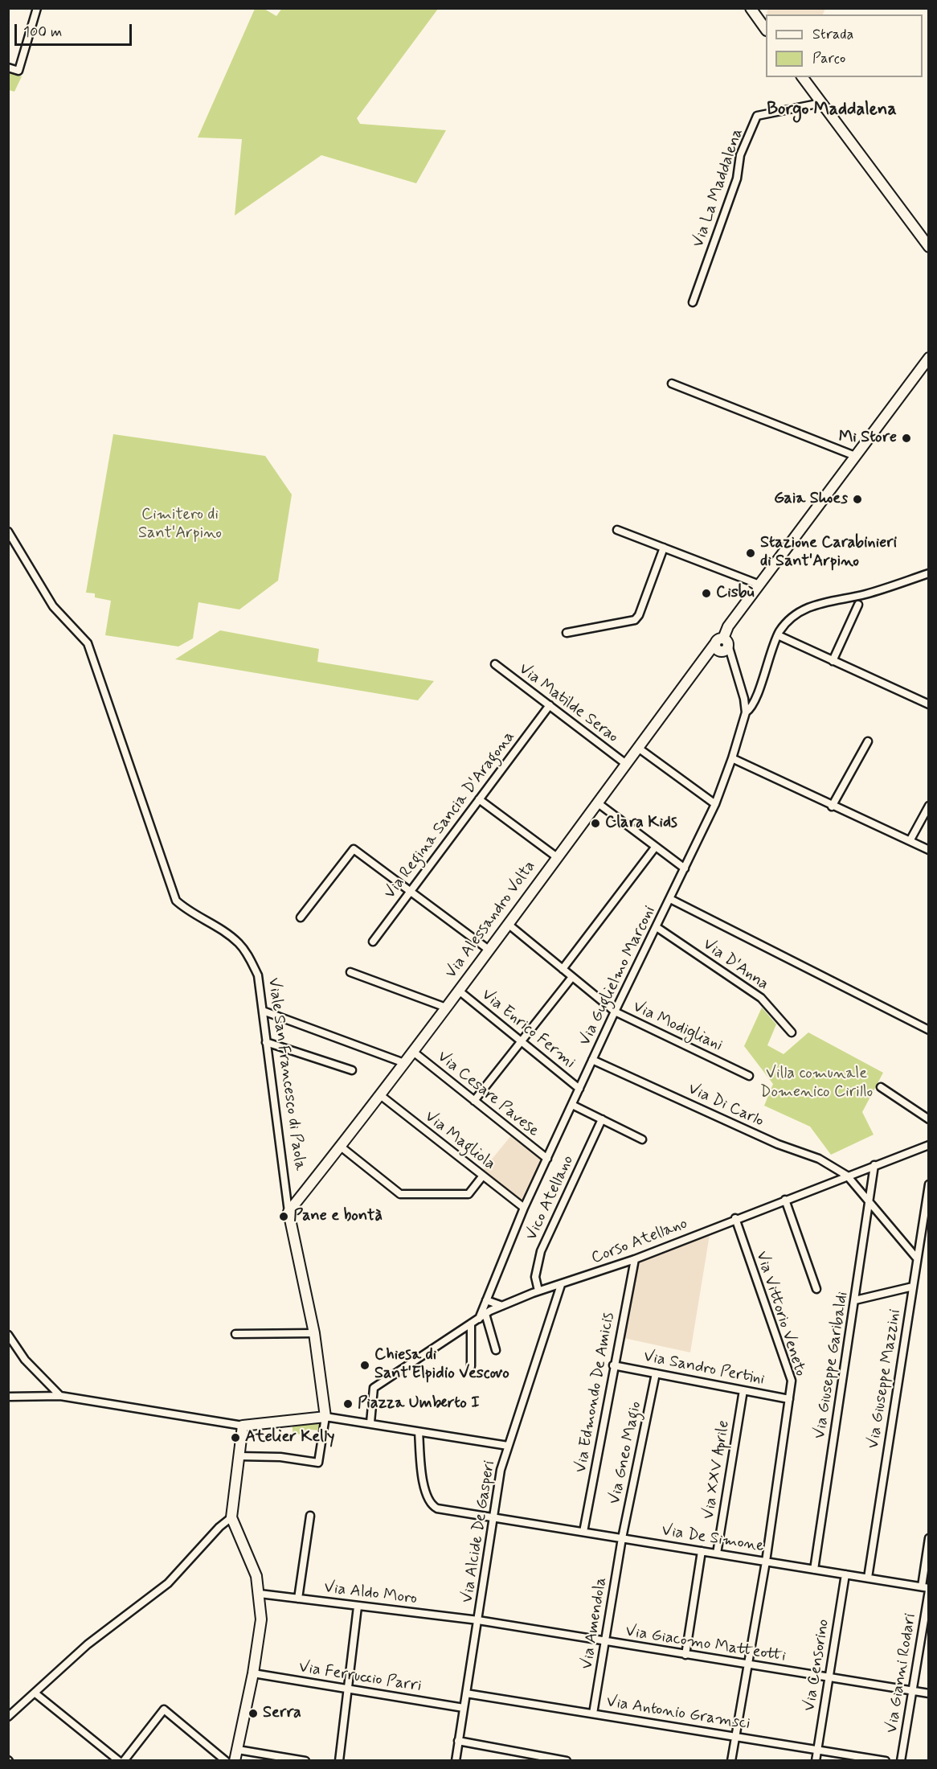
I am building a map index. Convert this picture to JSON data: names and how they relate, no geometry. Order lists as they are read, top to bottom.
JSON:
{
  "streets": {
    "street": [
      "Via La Maddalena",
      "Via Matilde Serao",
      "Via Regina Sancia D'Aragona",
      "Via Alessandro Volta",
      "Via D'Anna",
      "Via Guglielmo Marconi",
      "Via Modigliani",
      "Via Enrico Fermi",
      "Viale San Francesco di Paola",
      "Via Cesare Pavese",
      "Via Di Carlo",
      "Via Magliola",
      "Vico Atellano",
      "Corso Atellano",
      "Via Vittorio Veneto",
      "Via Giuseppe Garibaldi",
      "Via Sandro Pertini",
      "Via Giuseppe Mazzini",
      "Via Edmondo De Amicis",
      "Via Gneo Magio",
      "Via XXV Aprile",
      "Via Alcide De Gasperi",
      "Via De Simone",
      "Via Aldo Moro",
      "Via Amendola",
      "Via Giacomo Matteotti",
      "Via Censorino",
      "Via Gianni Rodari",
      "Via Ferruccio Parri",
      "Via Antonio Gramsci"
    ]
  },
  "crossings": [
    ["Via Matilde Serao", "Via Regina Sancia D'Aragona"],
    ["Via Matilde Serao", "Via Alessandro Volta"],
    ["Via Alessandro Volta", "Via Guglielmo Marconi"],
    ["Via Alessandro Volta", "Via Modigliani"],
    ["Via Alessandro Volta", "Via Enrico Fermi"],
    ["Via Alessandro Volta", "Viale San Francesco di Paola"],
    ["Via Alessandro Volta", "Via Cesare Pavese"],
    ["Via Alessandro Volta", "Via Magliola"],
    ["Via D'Anna", "Via Guglielmo Marconi"],
    ["Via Guglielmo Marconi", "Via Modigliani"],
    ["Via Guglielmo Marconi", "Via Enrico Fermi"],
    ["Via Guglielmo Marconi", "Via Cesare Pavese"],
    ["Via Guglielmo Marconi", "Via Di Carlo"],
    ["Via Guglielmo Marconi", "Via Magliola"],
    ["Via Guglielmo Marconi", "Corso Atellano"],
    ["Via Di Carlo", "Corso Atellano"],
    ["Via Di Carlo", "Via Giuseppe Garibaldi"],
    ["Via Di Carlo", "Via Giuseppe Mazzini"],
    ["Vico Atellano", "Corso Atellano"],
    ["Corso Atellano", "Via Vittorio Veneto"],
    ["Corso Atellano", "Via Giuseppe Garibaldi"],
    ["Corso Atellano", "Via Edmondo De Amicis"],
    ["Corso Atellano", "Via Alcide De Gasperi"],
    ["Via Vittorio Veneto", "Via Sandro Pertini"],
    ["Via Vittorio Veneto", "Via De Simone"],
    ["Via Vittorio Veneto", "Via Giacomo Matteotti"],
    ["Via Vittorio Veneto", "Via Antonio Gramsci"],
    ["Via Giuseppe Garibaldi", "Via De Simone"],
    ["Via Sandro Pertini", "Via Edmondo De Amicis"],
    ["Via Sandro Pertini", "Via Gneo Magio"],
    ["Via Sandro Pertini", "Via XXV Aprile"],
    ["Via Giuseppe Mazzini", "Via De Simone"],
    ["Via Edmondo De Amicis", "Via De Simone"],
    ["Via Gneo Magio", "Via De Simone"],
    ["Via Gneo Magio", "Via Amendola"],
    ["Via XXV Aprile", "Via De Simone"],
    ["Via Alcide De Gasperi", "Via De Simone"],
    ["Via Alcide De Gasperi", "Via Aldo Moro"],
    ["Via Alcide De Gasperi", "Via Giacomo Matteotti"],
    ["Via Alcide De Gasperi", "Via Ferruccio Parri"],
    ["Via Alcide De Gasperi", "Via Antonio Gramsci"],
    ["Via De Simone", "Via Amendola"],
    ["Via De Simone", "Via Censorino"],
    ["Via De Simone", "Via Gianni Rodari"],
    ["Via Aldo Moro", "Via Giacomo Matteotti"],
    ["Via Amendola", "Via Giacomo Matteotti"],
    ["Via Amendola", "Via Antonio Gramsci"],
    ["Via Giacomo Matteotti", "Via Censorino"],
    ["Via Giacomo Matteotti", "Via Gianni Rodari"],
    ["Via Censorino", "Via Antonio Gramsci"]
  ],
  "districts": ["Borgo Maddalena"],
  "parks": ["Cimitero di Sant'Arpino", "Villa comunale Domenico Cirillo"],
  "places": [
    "Mi Store",
    "Gaia Shoes",
    "Stazione Carabinieri di Sant'Arpino",
    "Cisbù",
    "Clara Kids",
    "Pane e bontà",
    "Chiesa di Sant'Elpidio Vescovo",
    "Piazza Umberto I",
    "Atelier Kelly",
    "Serra"
  ],
  "legend": ["Strada", "Parco"],
  "scale_bar": "100 m"
}
